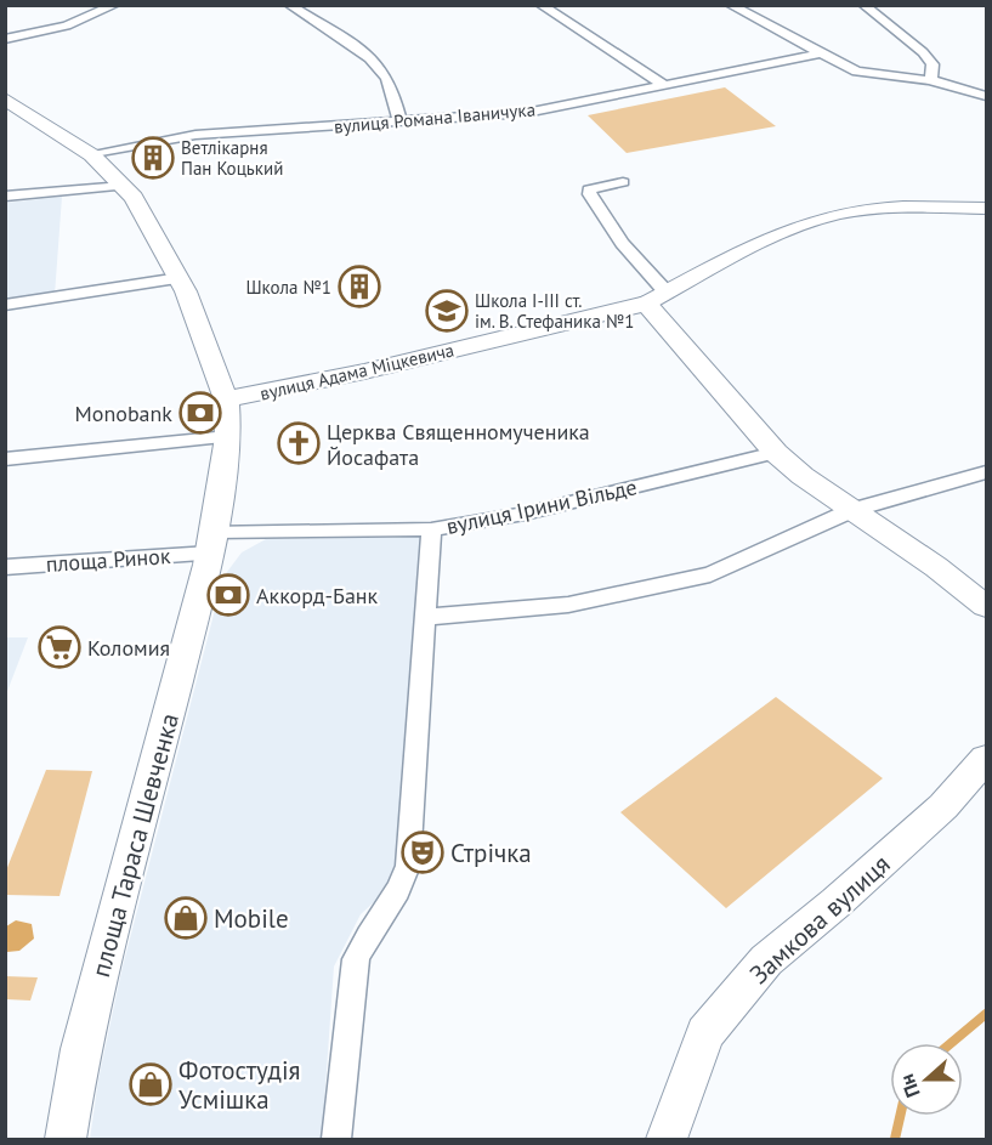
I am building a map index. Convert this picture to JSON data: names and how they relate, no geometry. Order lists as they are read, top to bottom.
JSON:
{
  "streets": {
    "main road": ["вулиця Адама Міцкевича", "площа Тараса Шевченка", "Замкова вулиця"],
    "street": ["вулиця Романа Іваничука", "вулиця Ірини Вільде", "площа Ринок"]
  },
  "crossings": [
    ["вулиця Романа Іваничука", "площа Тараса Шевченка"],
    ["вулиця Адама Міцкевича", "площа Тараса Шевченка"],
    ["вулиця Ірини Вільде", "площа Ринок"],
    ["вулиця Ірини Вільде", "площа Тараса Шевченка"],
    ["площа Ринок", "площа Тараса Шевченка"]
  ],
  "places": {
    "building": ["Ветлікарня Пан Коцький", "Школа №1"],
    "school or university": ["Школа I-III ст. ім. В. Стефаника №1"],
    "bank": ["Monobank", "Аккорд-Банк"],
    "church": ["Церква Священномученика Йосафата"],
    "supermarket": ["Коломия"],
    "theatre": ["Стрічка"],
    "shop": ["Mobile", "Фотостудія Усмішка"]
  },
  "north": "left"
}
